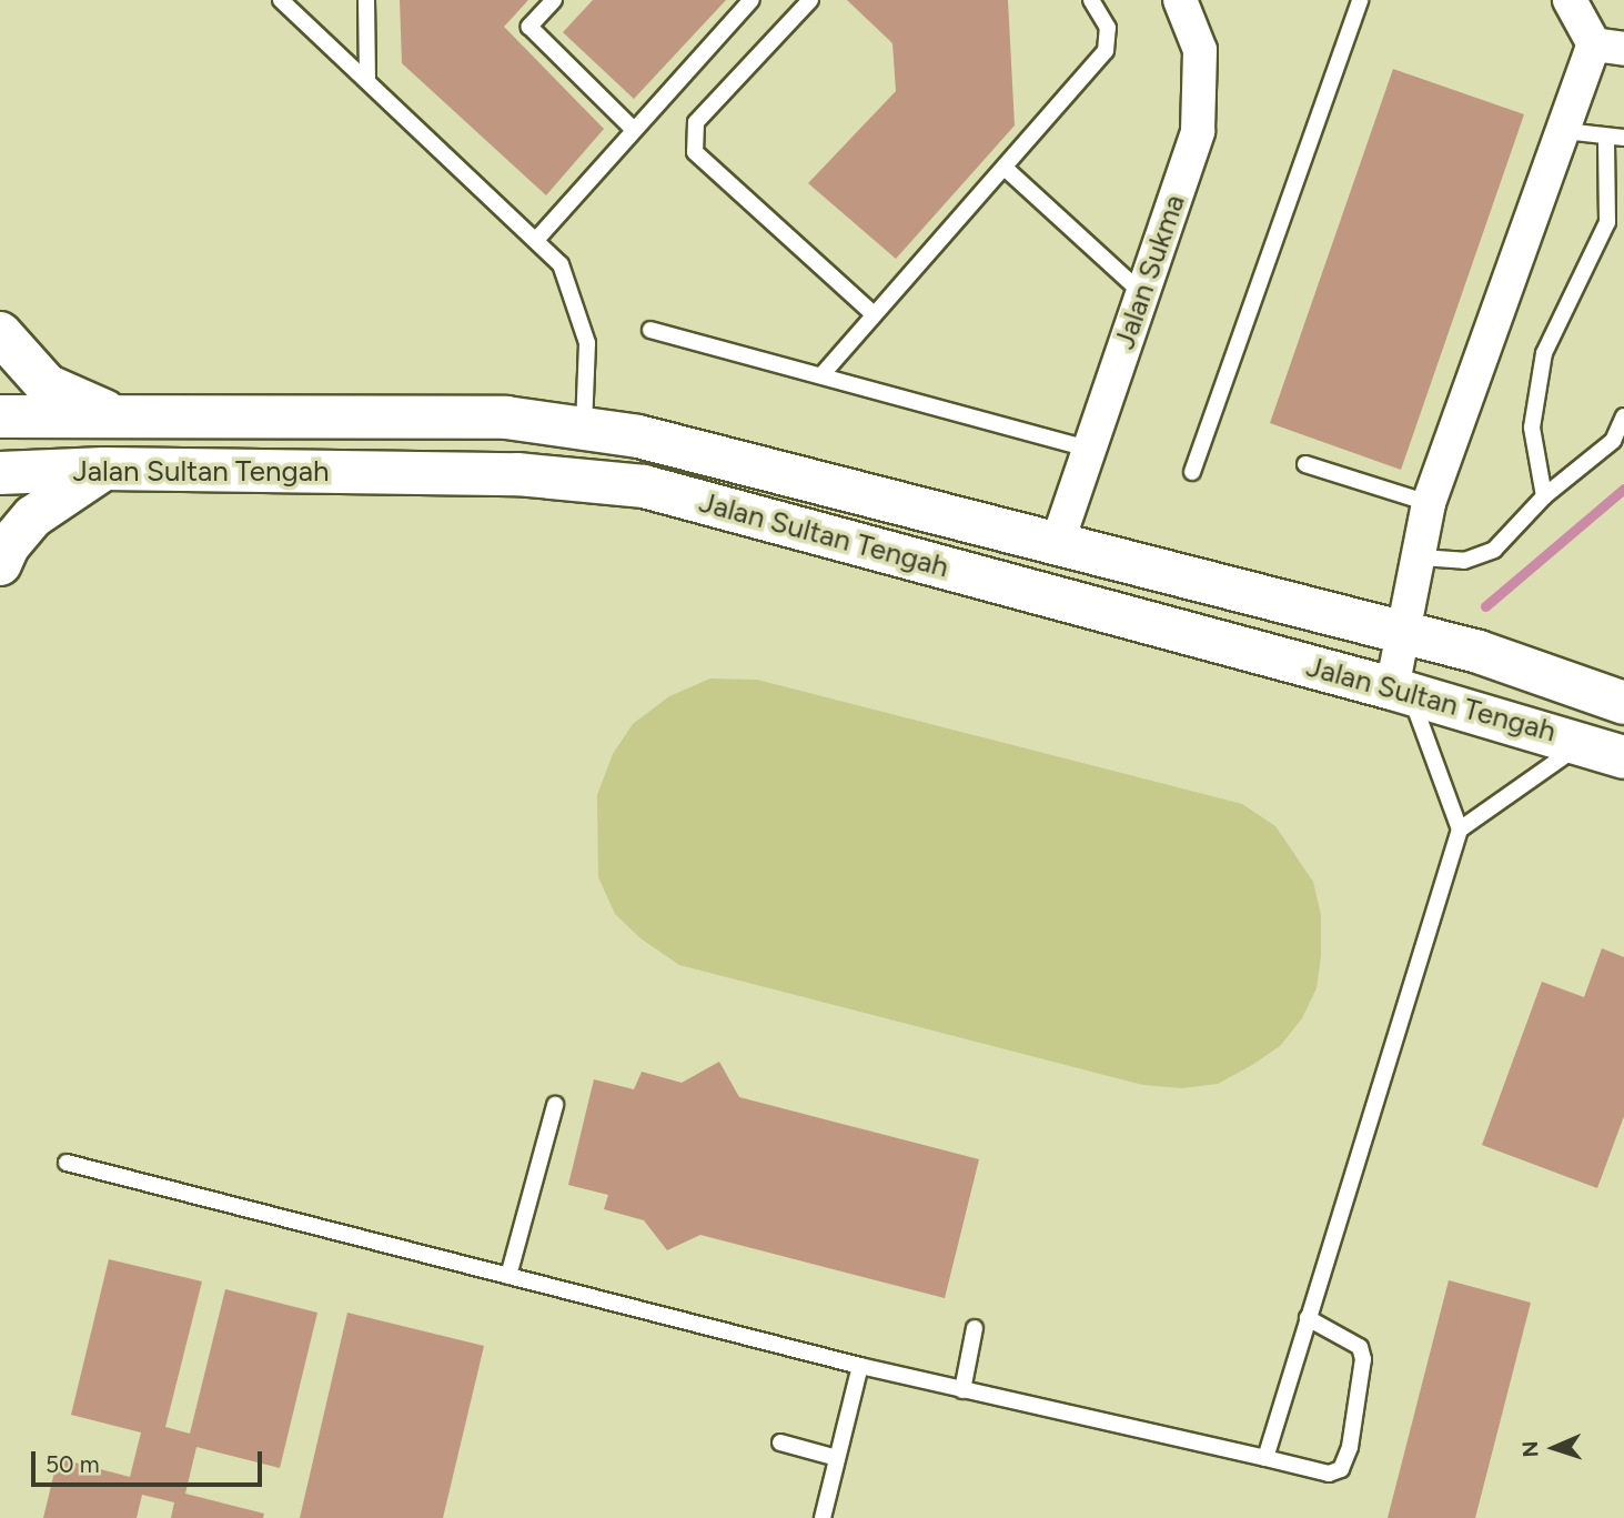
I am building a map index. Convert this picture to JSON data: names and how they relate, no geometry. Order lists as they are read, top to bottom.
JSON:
{
  "streets": {
    "main road": ["Jalan Sultan Tengah"],
    "street": ["Jalan Sukma"]
  },
  "crossings": [
    ["Jalan Sukma", "Jalan Sultan Tengah"]
  ],
  "scale_bar": "50 m",
  "north": "left"
}
